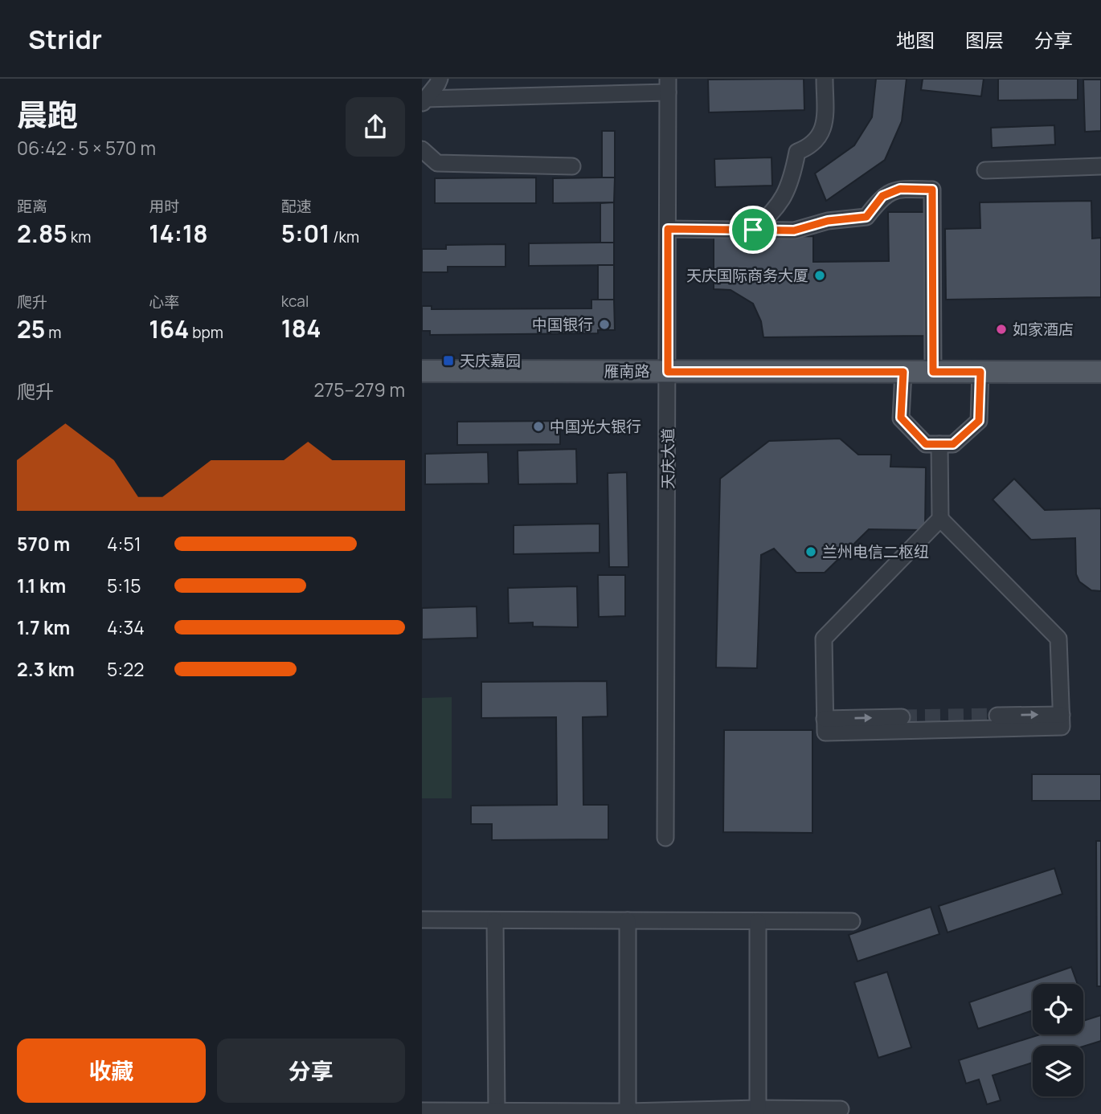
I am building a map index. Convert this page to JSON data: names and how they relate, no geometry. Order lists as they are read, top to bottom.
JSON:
{
  "streets": {
    "main road": ["雁南路"],
    "street": ["天庆大道"]
  },
  "crossings": [
    ["雁南路", "天庆大道"]
  ],
  "places": {
    "other": [
      "天庆国际商务大厦",
      "中国银行",
      "如家酒店",
      "中国光大银行",
      "兰州电信二枢纽"
    ],
    "transit": ["天庆嘉园"]
  },
  "page": {
    "header": "Stridr",
    "nav": ["地图", "图层", "分享"],
    "heading": ["晨跑", "06:42 · 5 × 570 m"],
    "stats": [
      ["距离", "2.85 km"],
      ["用时", "14:18"],
      ["配速", "5:01 /km"],
      ["爬升", "25 m"],
      ["心率", "164 bpm"],
      ["kcal", "184"]
    ],
    "chart": ["爬升", "275–279 m"],
    "list": [
      {
        "name": "570 m",
        "note": "4:51"
      },
      {
        "name": "1.1 km",
        "note": "5:15"
      },
      {
        "name": "1.7 km",
        "note": "4:34"
      },
      {
        "name": "2.3 km",
        "note": "5:22"
      }
    ],
    "buttons": ["收藏", "分享"]
  }
}
